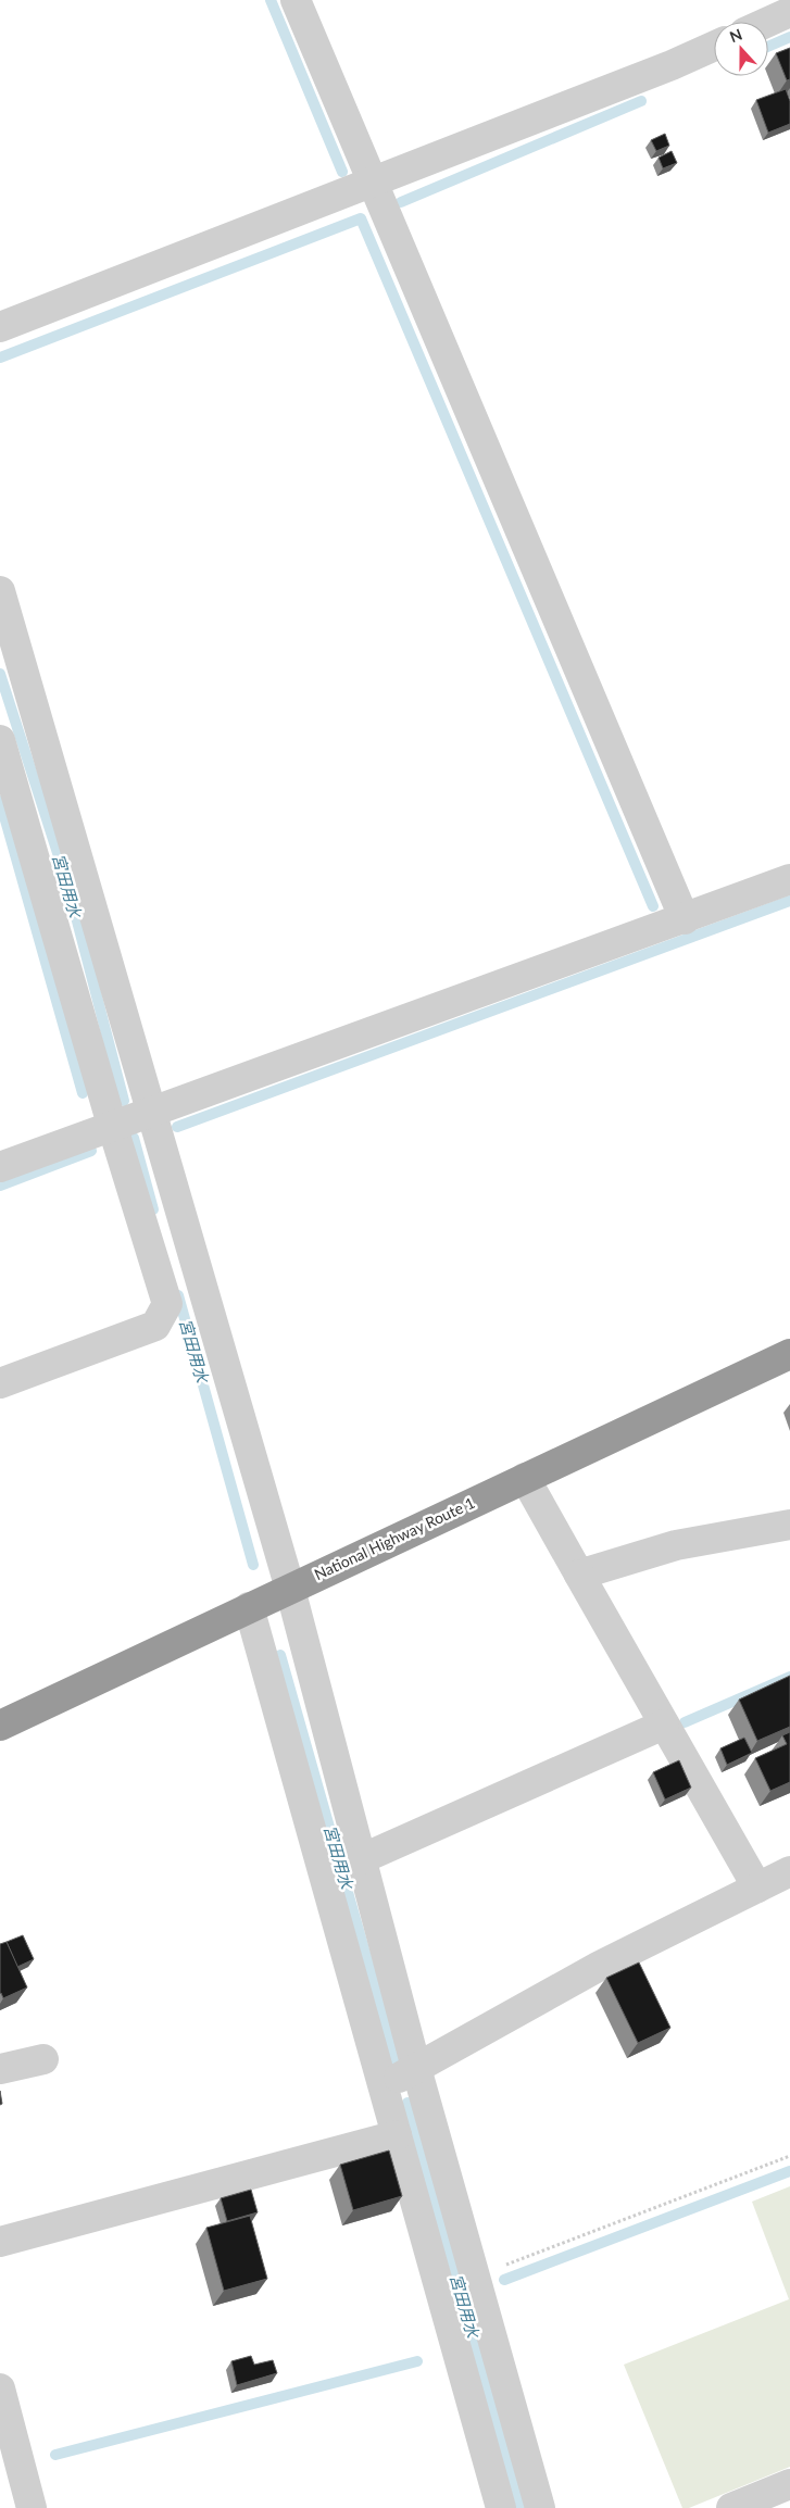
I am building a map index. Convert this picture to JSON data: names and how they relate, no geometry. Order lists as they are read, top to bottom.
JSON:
{
  "streets": {
    "highway": ["National Highway Route 1"]
  },
  "water": ["宮田用水"],
  "north": "top"
}
